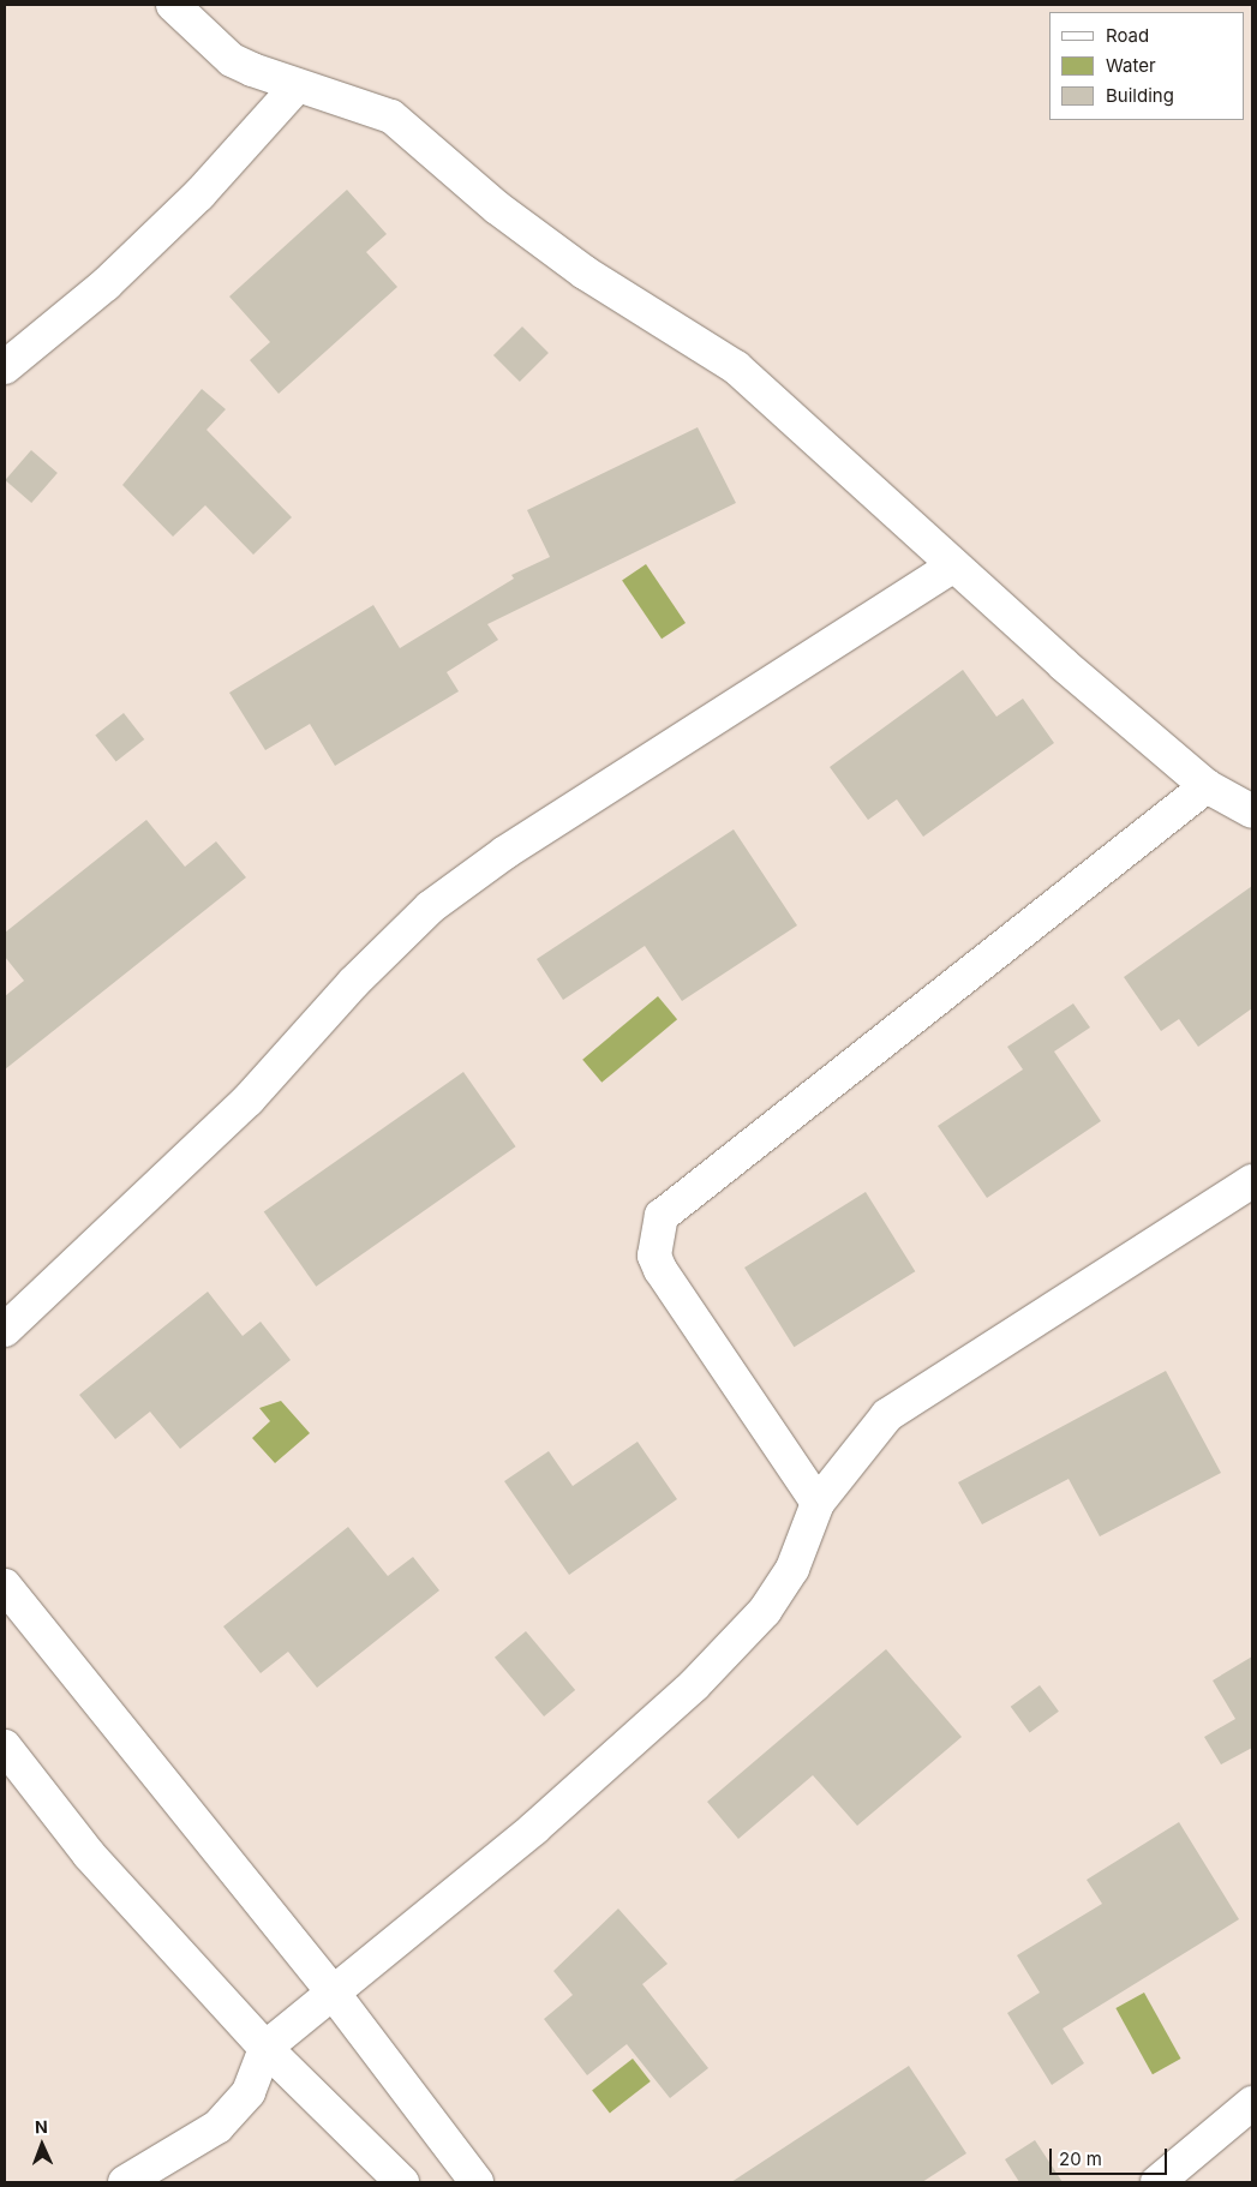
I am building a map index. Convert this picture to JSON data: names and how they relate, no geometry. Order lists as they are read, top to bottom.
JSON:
{
  "legend": ["Road", "Water", "Building"],
  "scale_bar": "20 m",
  "north": "top"
}
